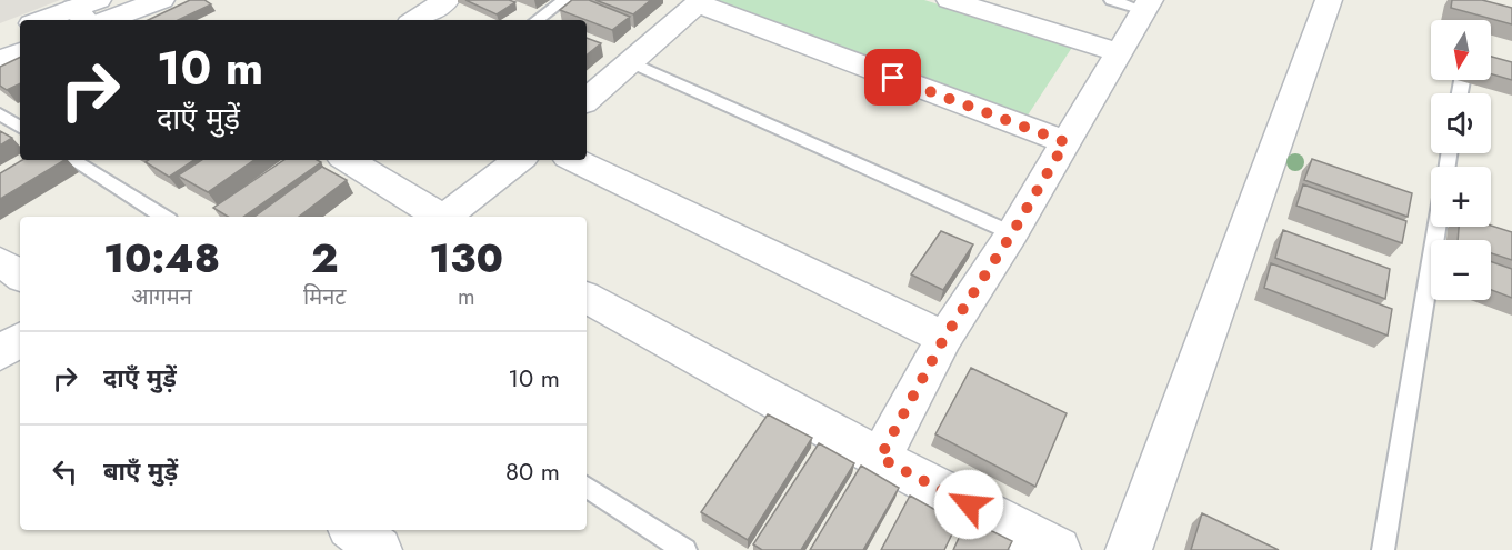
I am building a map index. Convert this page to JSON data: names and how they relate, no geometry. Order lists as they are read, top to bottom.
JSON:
{
  "north": "bottom",
  "page": {
    "map_buttons": ["+", "−"],
    "turn": ["10 m", "दाएँ मुड़ें"],
    "eta": [
      "10:48",
      "आगमन",
      "2",
      "मिनट",
      "130",
      "m"
    ],
    "list": [
      {
        "name": "दाएँ मुड़ें",
        "value": "10 m"
      },
      {
        "name": "बाएँ मुड़ें",
        "value": "80 m"
      }
    ]
  }
}
